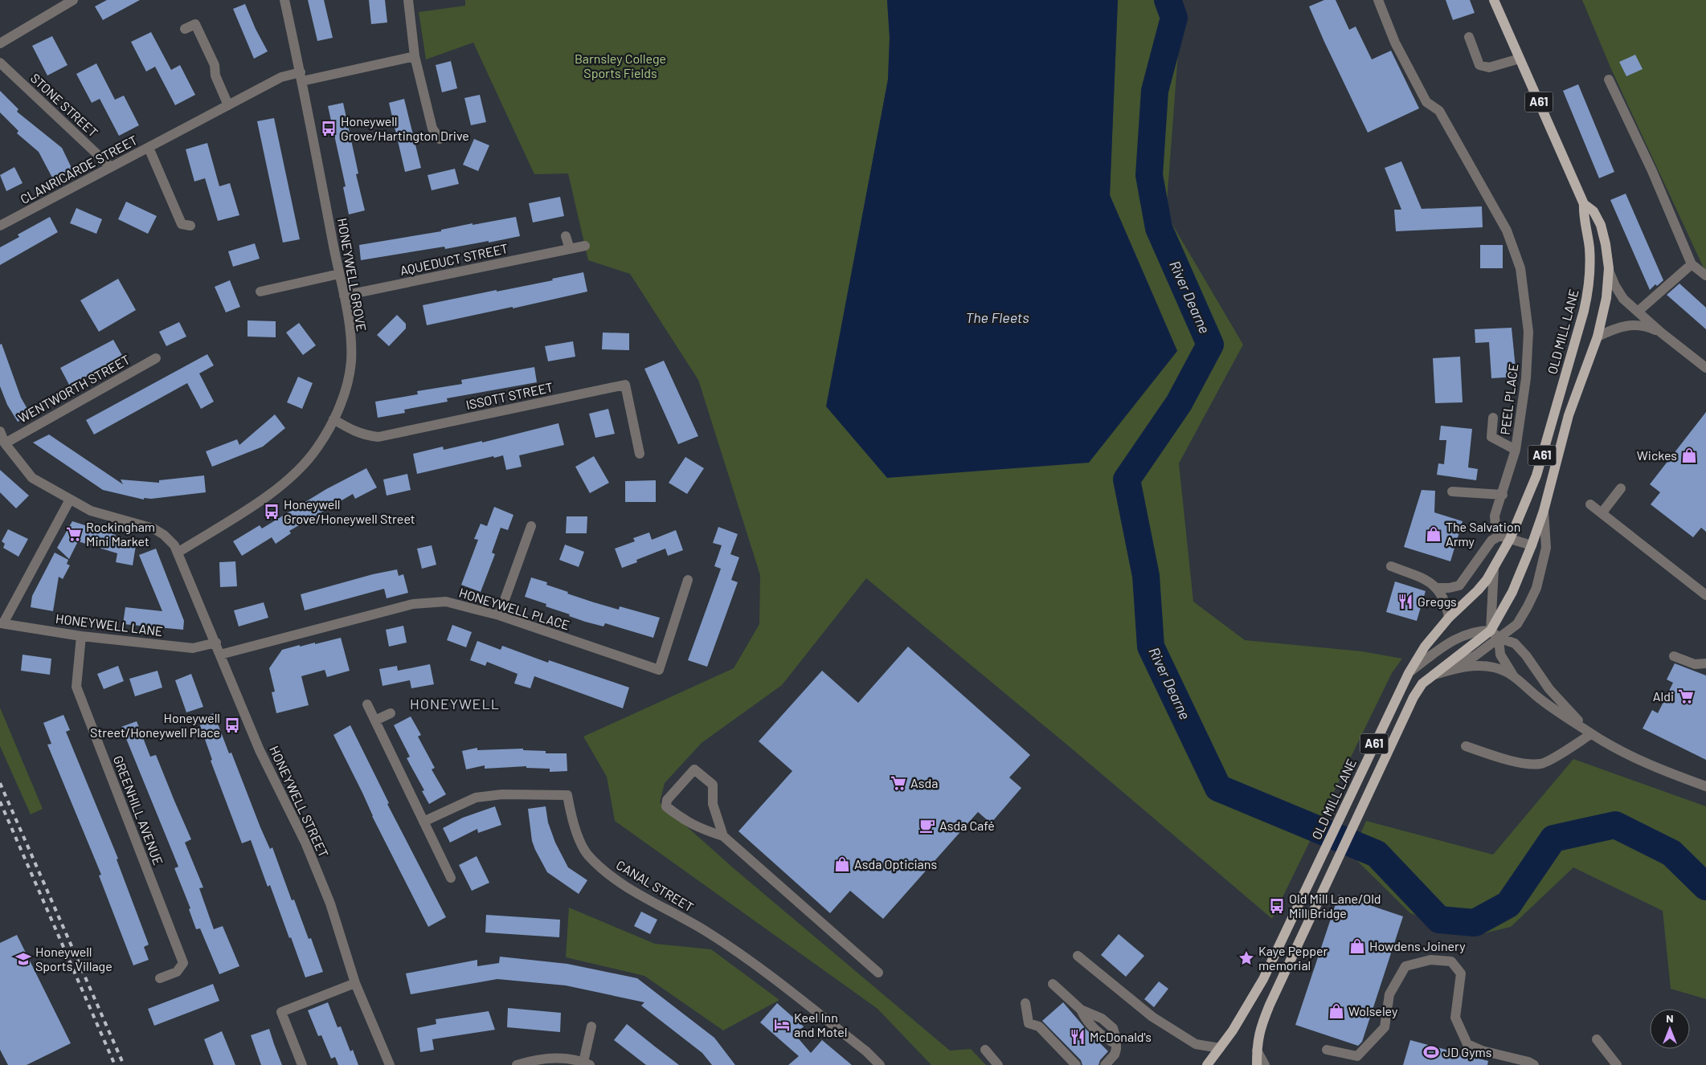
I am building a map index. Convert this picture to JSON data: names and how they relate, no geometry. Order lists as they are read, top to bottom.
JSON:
{
  "streets": {
    "main road": ["A61", "OLD MILL LANE"],
    "street": [
      "STONE STREET",
      "CLANRICARDE STREET",
      "AQUEDUCT STREET",
      "HONEYWELL GROVE",
      "WENTWORTH STREET",
      "ISSOTT STREET",
      "PEEL PLACE",
      "HONEYWELL PLACE",
      "HONEYWELL LANE",
      "HONEYWELL STREET",
      "GREENHILL AVENUE",
      "CANAL STREET"
    ]
  },
  "crossings": [
    ["A61", "OLD MILL LANE"],
    ["STONE STREET", "CLANRICARDE STREET"],
    ["CLANRICARDE STREET", "HONEYWELL GROVE"],
    ["AQUEDUCT STREET", "HONEYWELL GROVE"],
    ["HONEYWELL GROVE", "ISSOTT STREET"],
    ["HONEYWELL GROVE", "HONEYWELL STREET"],
    ["WENTWORTH STREET", "HONEYWELL STREET"],
    ["HONEYWELL PLACE", "HONEYWELL STREET"],
    ["HONEYWELL LANE", "HONEYWELL STREET"],
    ["HONEYWELL LANE", "GREENHILL AVENUE"]
  ],
  "districts": ["HONEYWELL"],
  "water": ["River Dearne", "The Fleets"],
  "parks": ["Barnsley College Sports Fields"],
  "places": {
    "bus stop": [
      "Honeywell Grove/Hartington Drive",
      "Honeywell Grove/Honeywell Street",
      "Honeywell Street/Honeywell Place",
      "Old Mill Lane/Old Mill Bridge"
    ],
    "shop": [
      "Wickes",
      "The Salvation Army",
      "Asda Opticians",
      "Howdens Joinery",
      "Wolseley"
    ],
    "supermarket": ["Rockingham Mini Market", "Aldi", "Asda"],
    "restaurant": ["Greggs", "McDonald's"],
    "cafe": ["Asda Café"],
    "place": ["Kaye Pepper memorial"],
    "school or university": ["Honeywell Sports Village"],
    "hotel": ["Keel Inn and Motel"],
    "sports": ["JD Gyms"]
  },
  "north": "top"
}
